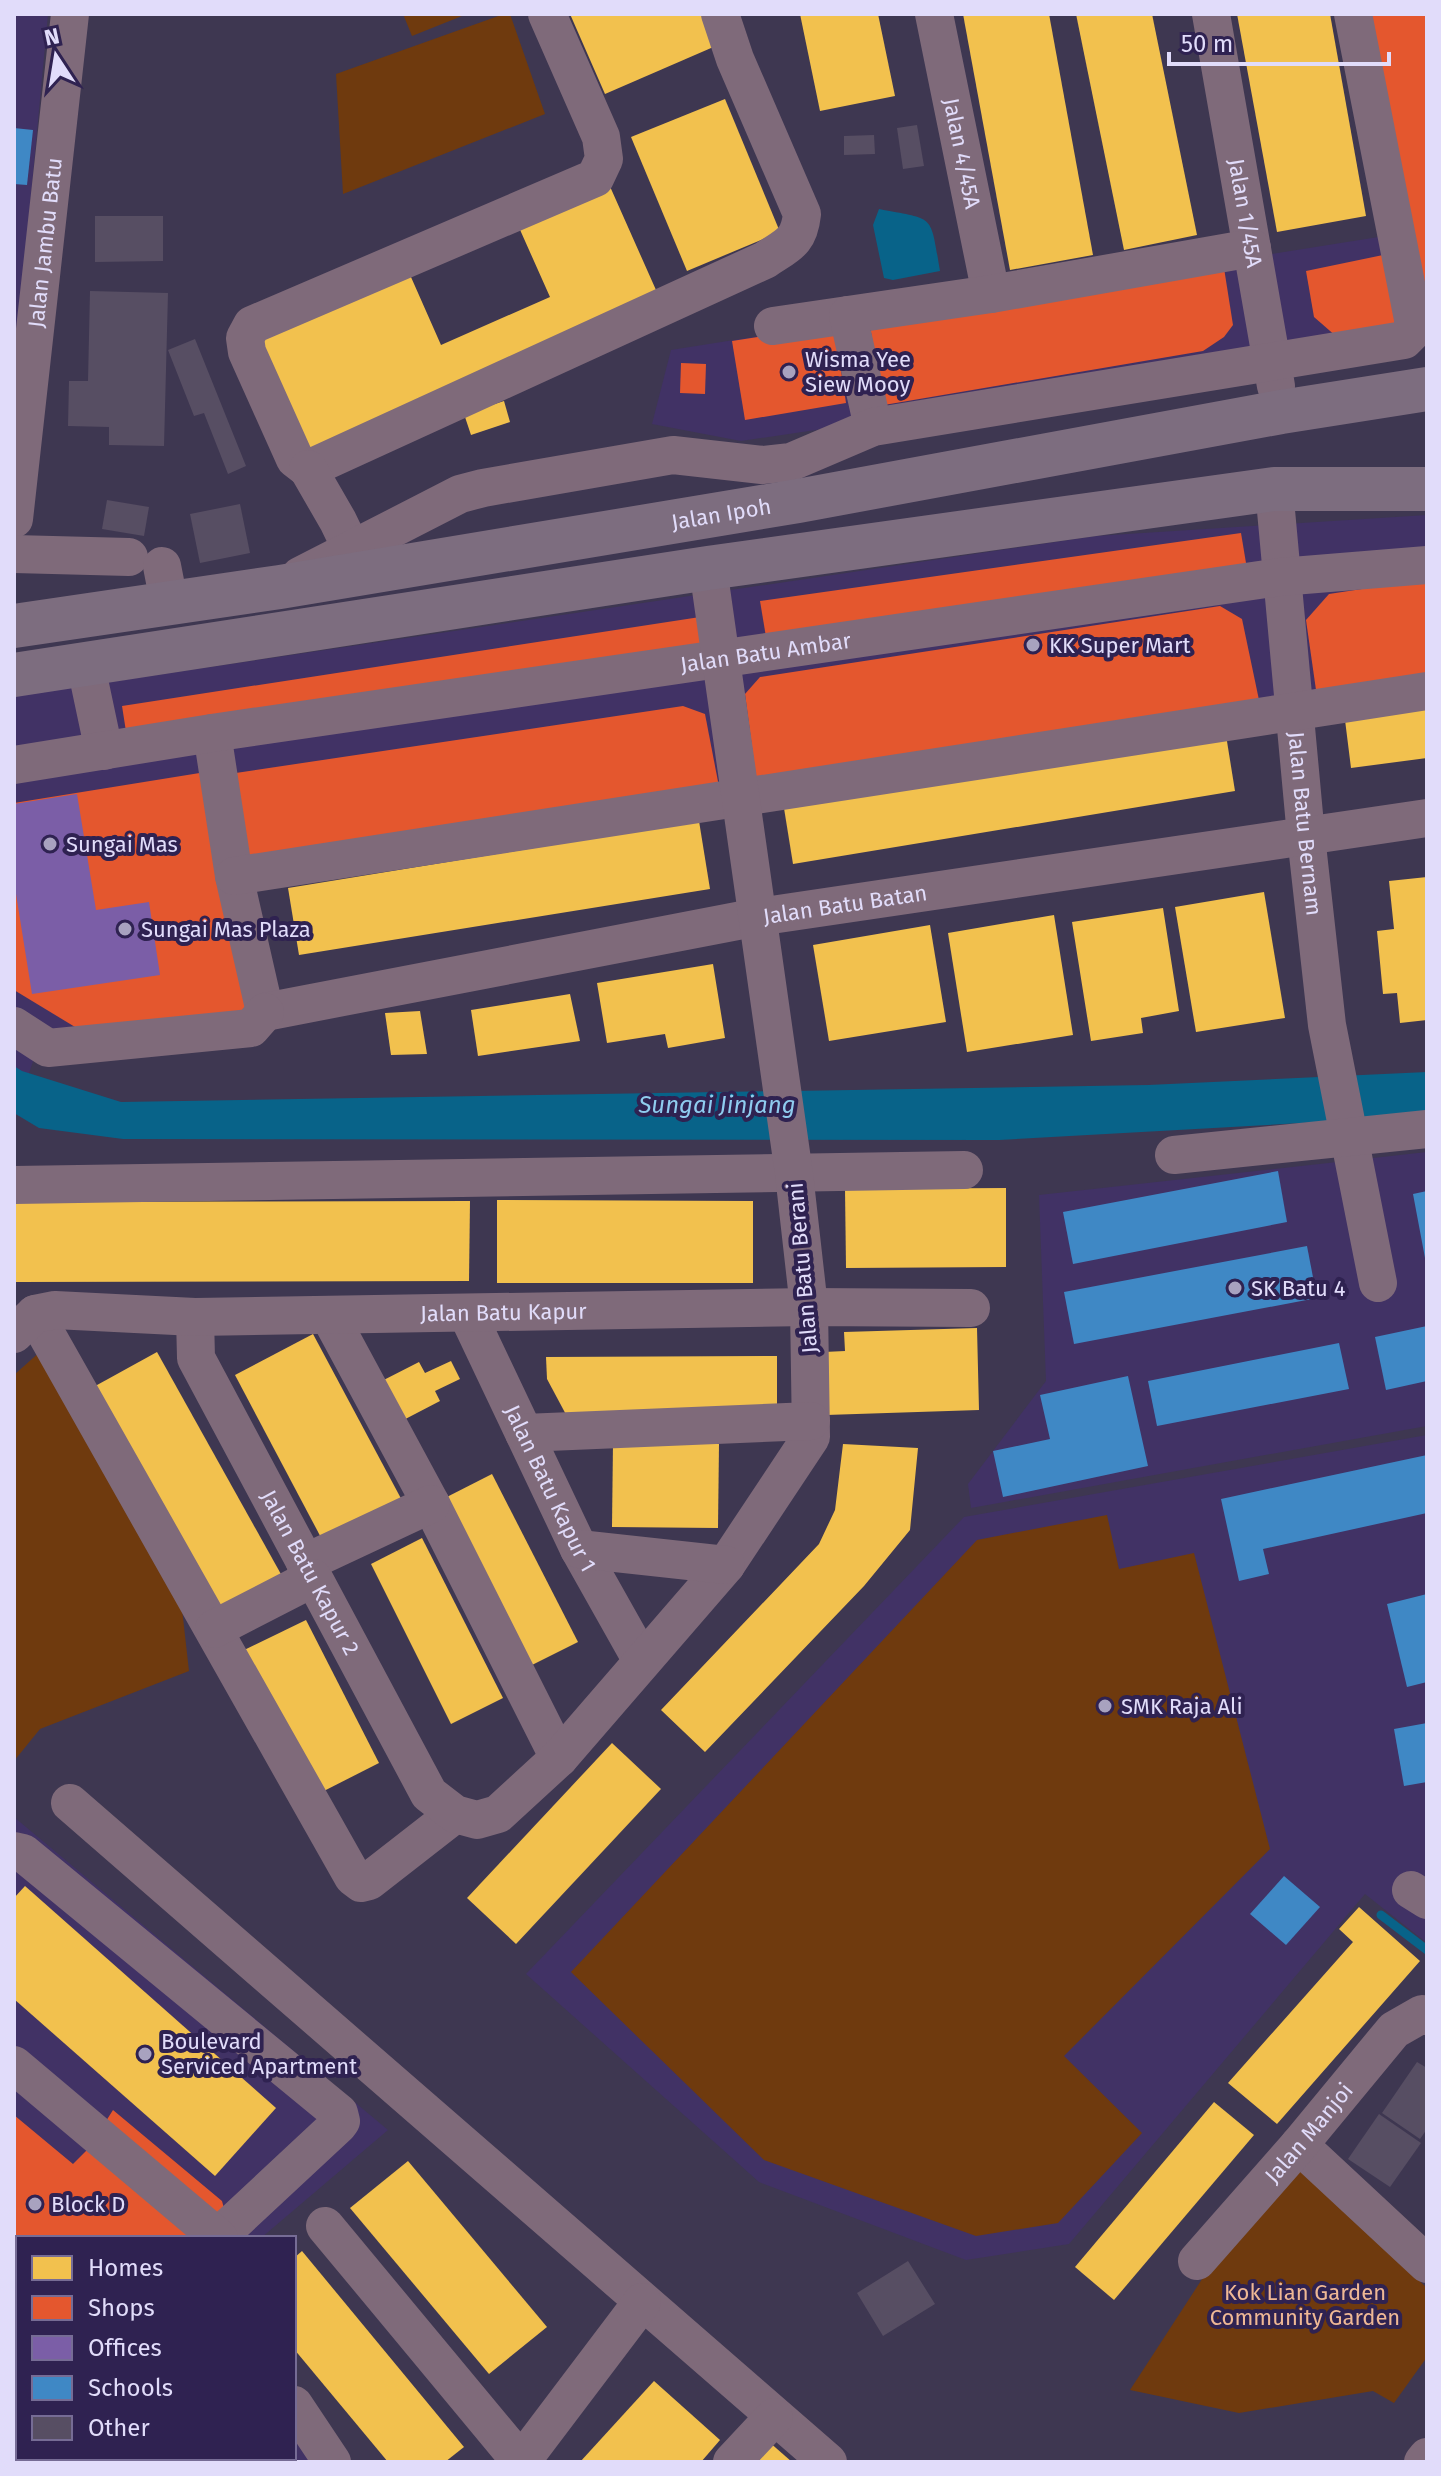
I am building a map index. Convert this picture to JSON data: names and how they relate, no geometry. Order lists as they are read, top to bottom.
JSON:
{
  "streets": {
    "main road": ["Jalan Ipoh"],
    "street": [
      "Jalan 4/45A",
      "Jalan 1/45A",
      "Jalan Jambu Batu",
      "Jalan Batu Ambar",
      "Jalan Batu Bernam",
      "Jalan Batu Batan",
      "Jalan Batu Berani",
      "Jalan Batu Kapur",
      "Jalan Batu Kapur 1",
      "Jalan Batu Kapur 2",
      "Jalan Manjoi"
    ]
  },
  "crossings": [
    ["Jalan 1/45A", "Jalan Ipoh"],
    ["Jalan Batu Ambar", "Jalan Batu Bernam"],
    ["Jalan Batu Ambar", "Jalan Batu Berani"],
    ["Jalan Batu Bernam", "Jalan Batu Batan"],
    ["Jalan Batu Batan", "Jalan Batu Berani"],
    ["Jalan Batu Berani", "Jalan Batu Kapur"],
    ["Jalan Batu Berani", "Jalan Batu Kapur 1"],
    ["Jalan Batu Berani", "Jalan Batu Kapur 2"],
    ["Jalan Batu Kapur", "Jalan Batu Kapur 1"],
    ["Jalan Batu Kapur", "Jalan Batu Kapur 2"]
  ],
  "water": ["Sungai Jinjang"],
  "parks": ["Kok Lian Garden Community Garden"],
  "places": [
    "Wisma Yee Siew Mooy",
    "KK Super Mart",
    "Sungai Mas",
    "Sungai Mas Plaza",
    "SK Batu 4",
    "SMK Raja Ali",
    "Boulevard Serviced Apartment",
    "Block D"
  ],
  "legend": [
    "Homes",
    "Shops",
    "Offices",
    "Schools",
    "Other"
  ],
  "scale_bar": "50 m",
  "north": "top"
}
